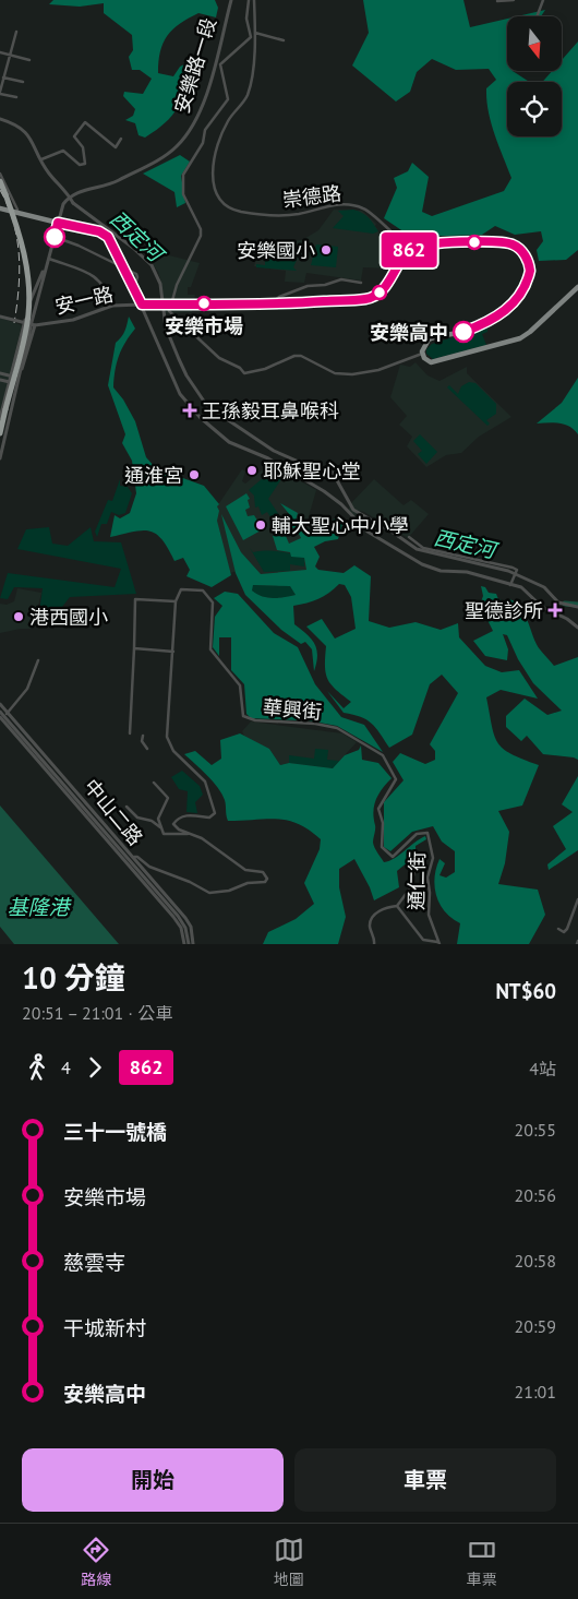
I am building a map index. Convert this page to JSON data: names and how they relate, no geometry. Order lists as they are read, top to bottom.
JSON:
{
  "streets": {
    "main road": ["安一路"],
    "street": [
      "安樂路一段",
      "崇德路",
      "華興街",
      "中山二路",
      "通仁街"
    ]
  },
  "crossings": [
    ["崇德路", "安一路"],
    ["華興街", "通仁街"]
  ],
  "water": ["西定河", "基隆港"],
  "places": {
    "other": [
      "安樂國小",
      "安樂市場",
      "安樂高中",
      "耶穌聖心堂",
      "通淮宮",
      "輔大聖心中小學",
      "港西國小"
    ],
    "health": ["王孫毅耳鼻喉科", "聖德診所"]
  },
  "lines": ["bus line 862"],
  "north": "bottom",
  "page": {
    "on_map": "862",
    "heading": ["10 分鐘", "20:51 – 21:01 · 公車", "NT$60"],
    "legs": ["4", "862", "4站"],
    "list": [
      {
        "name": "三十一號橋",
        "value": "20:55"
      },
      {
        "name": "安樂市場",
        "value": "20:56"
      },
      {
        "name": "慈雲寺",
        "value": "20:58"
      },
      {
        "name": "干城新村",
        "value": "20:59"
      },
      {
        "name": "安樂高中",
        "value": "21:01"
      }
    ],
    "buttons": ["開始", "車票"],
    "tabs": ["路線", "地圖", "車票"]
  }
}
